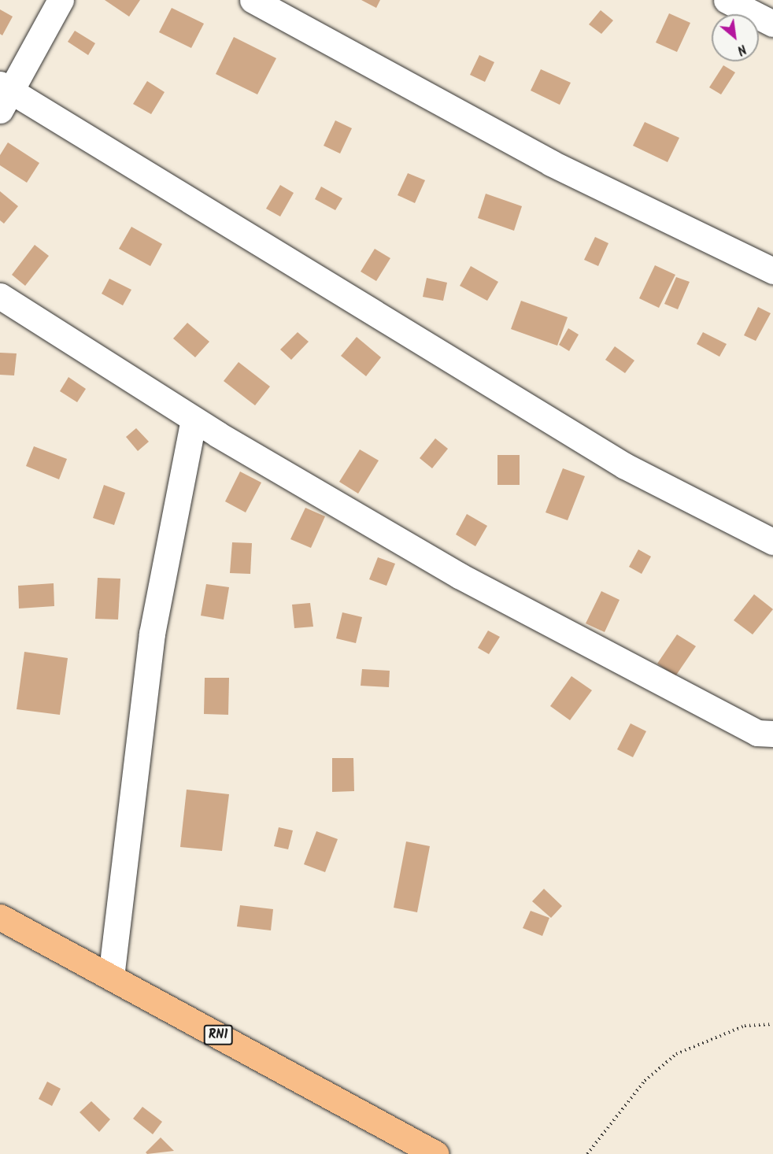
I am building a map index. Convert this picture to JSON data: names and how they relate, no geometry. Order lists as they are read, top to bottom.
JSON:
{
  "streets": {
    "highway": ["RN1"]
  },
  "north": "bottom right"
}
